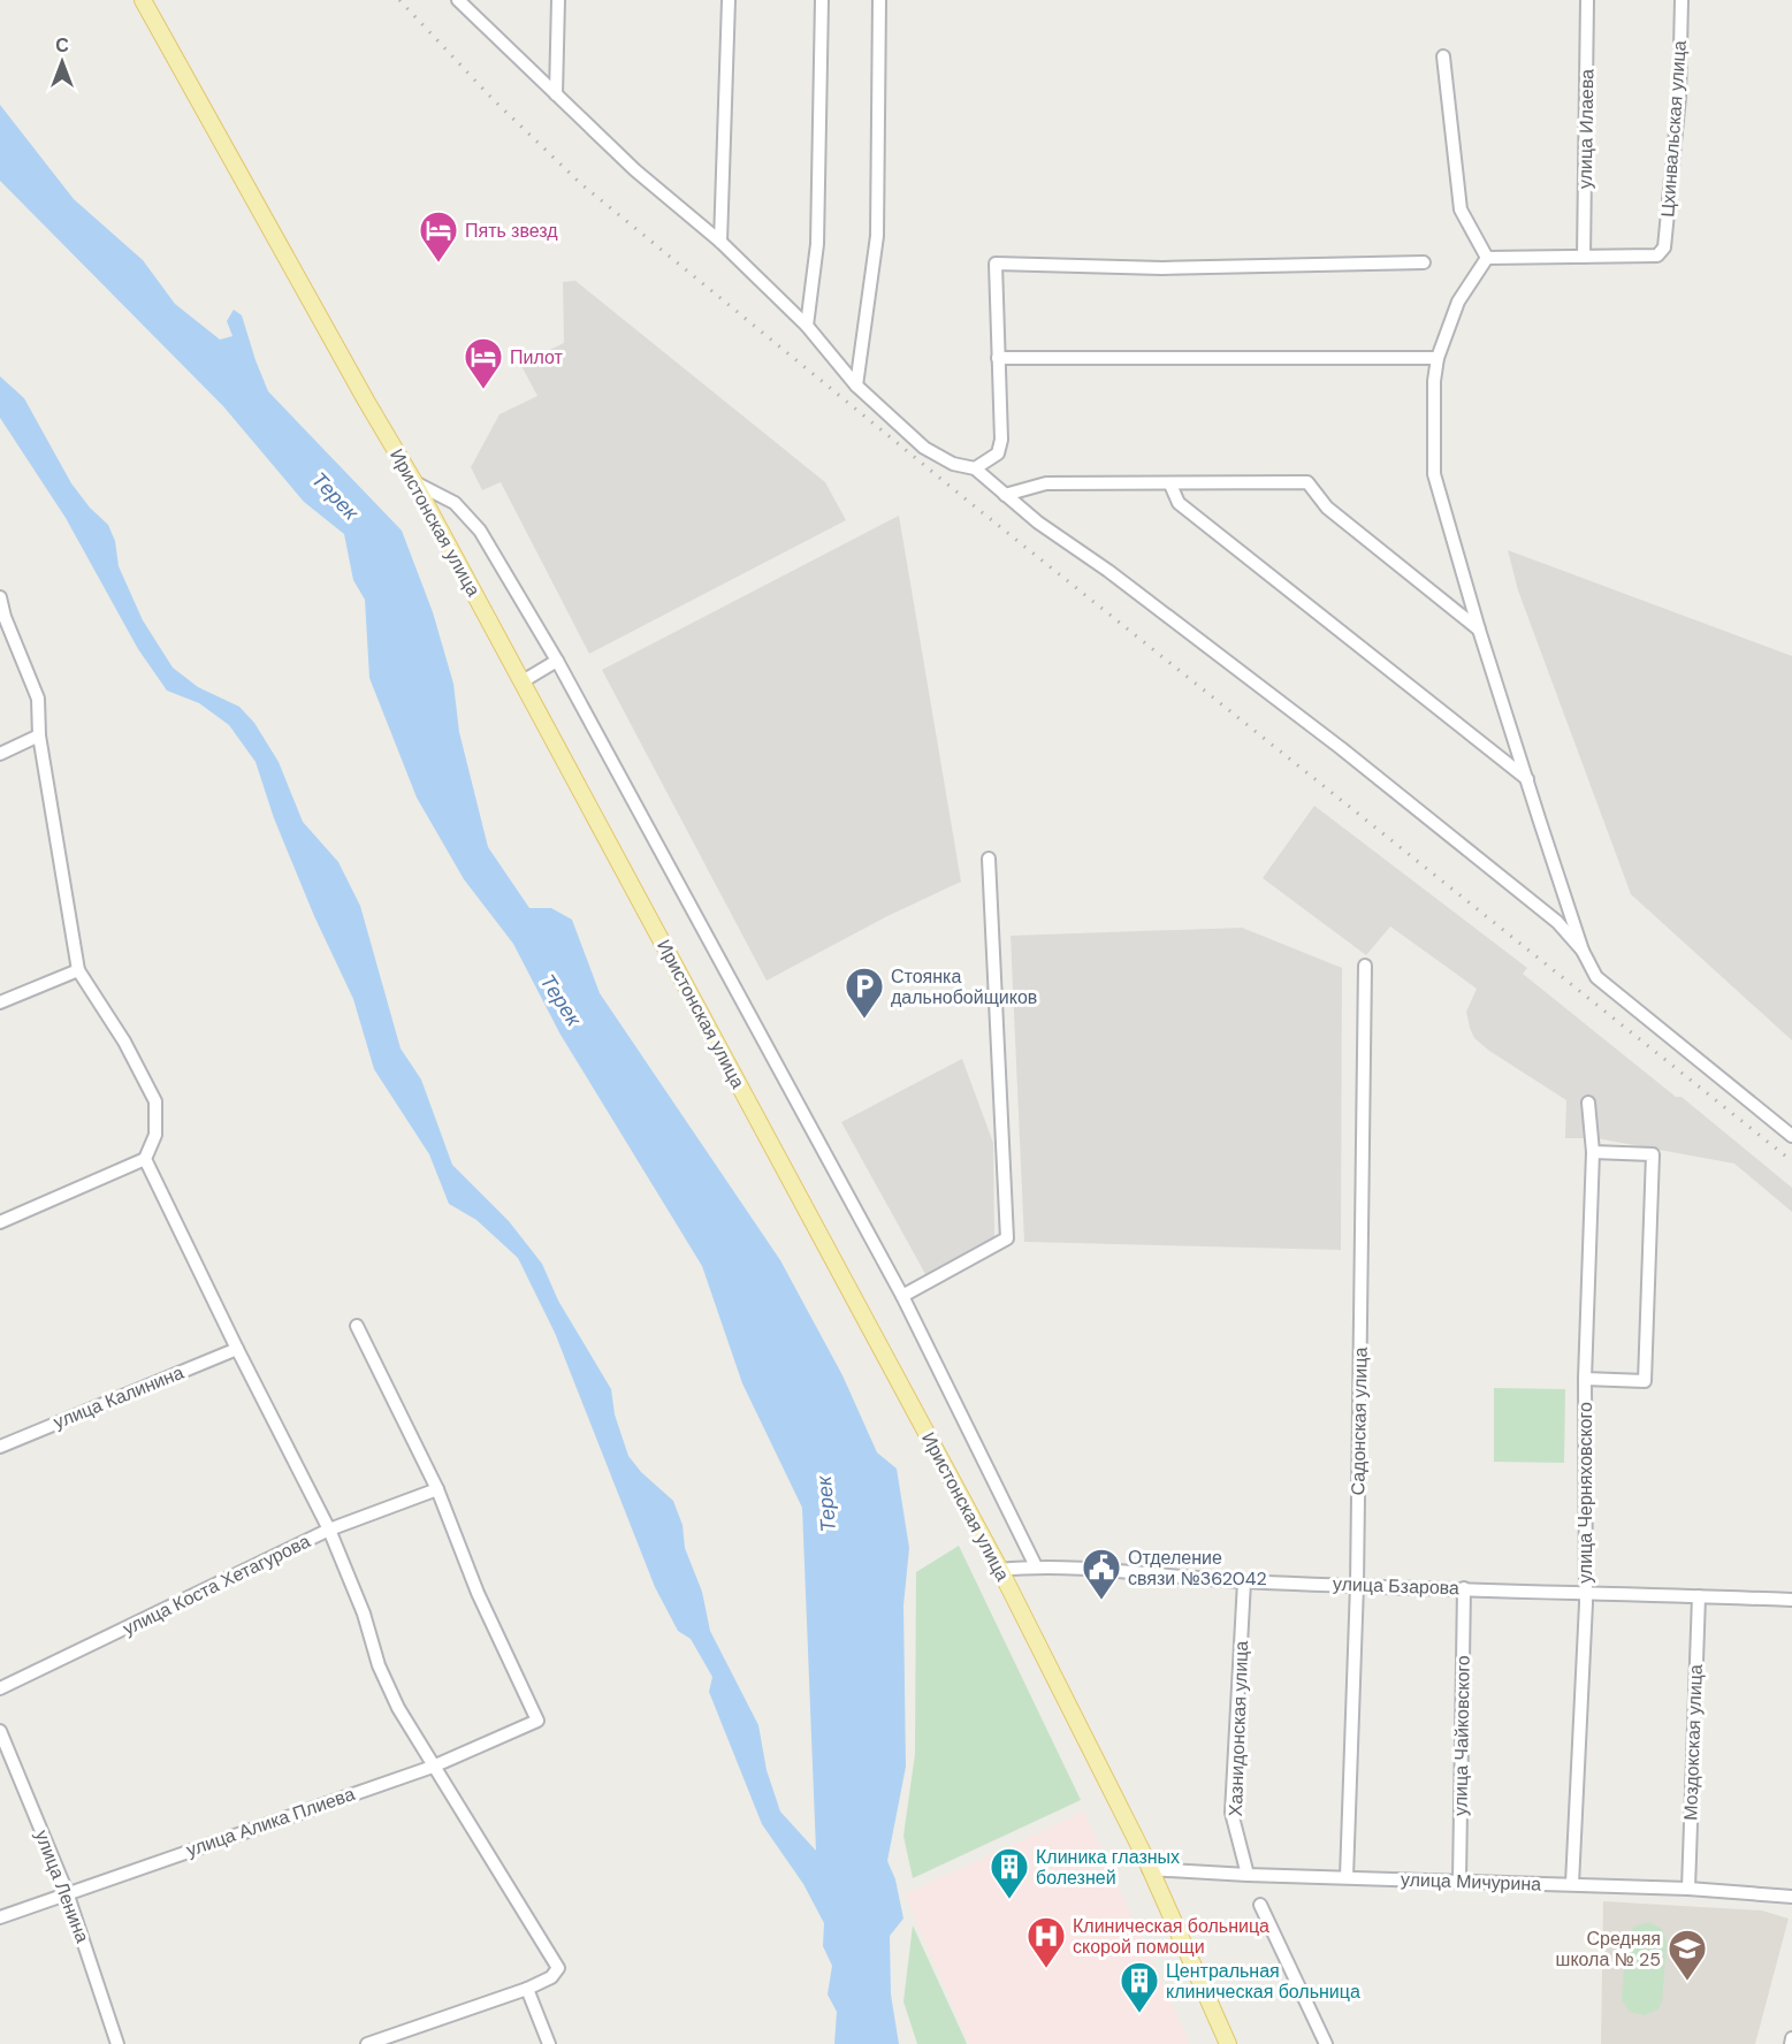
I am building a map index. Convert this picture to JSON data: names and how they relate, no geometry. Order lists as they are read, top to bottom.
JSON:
{
  "streets": {
    "main road": ["Иристонская улица"],
    "street": [
      "улица Илаева",
      "Цхинвальская улица",
      "улица Калинина",
      "Садонская улица",
      "улица Черняховского",
      "улица Коста Хетагурова",
      "улица Бзарова",
      "Хазнидонская улица",
      "улица Чайковского",
      "Моздокская улица",
      "улица Алика Плиева",
      "улица Мичурина",
      "улица Ленина"
    ]
  },
  "crossings": [
    ["улица Илаева", "Цхинвальская улица"],
    ["Иристонская улица", "улица Бзарова"],
    ["Иристонская улица", "улица Мичурина"],
    ["Садонская улица", "улица Бзарова"],
    ["Садонская улица", "улица Мичурина"],
    ["улица Черняховского", "улица Бзарова"],
    ["улица Черняховского", "улица Мичурина"],
    ["улица Коста Хетагурова", "улица Алика Плиева"],
    ["улица Бзарова", "Хазнидонская улица"],
    ["улица Бзарова", "улица Чайковского"],
    ["улица Бзарова", "Моздокская улица"],
    ["Хазнидонская улица", "улица Мичурина"],
    ["улица Чайковского", "улица Мичурина"],
    ["Моздокская улица", "улица Мичурина"],
    ["улица Алика Плиева", "улица Ленина"]
  ],
  "water": ["Терек"],
  "places": {
    "hotel": ["Пять звезд", "Пилот"],
    "parking": ["Стоянка дальнобойщиков"],
    "public building": ["Отделение связи №362042"],
    "building": ["Клиника глазных болезней", "Центральная клиническая больница"],
    "hospital": ["Клиническая больница скорой помощи"],
    "school or university": ["Средняя школа № 25"]
  },
  "north": "top"
}
